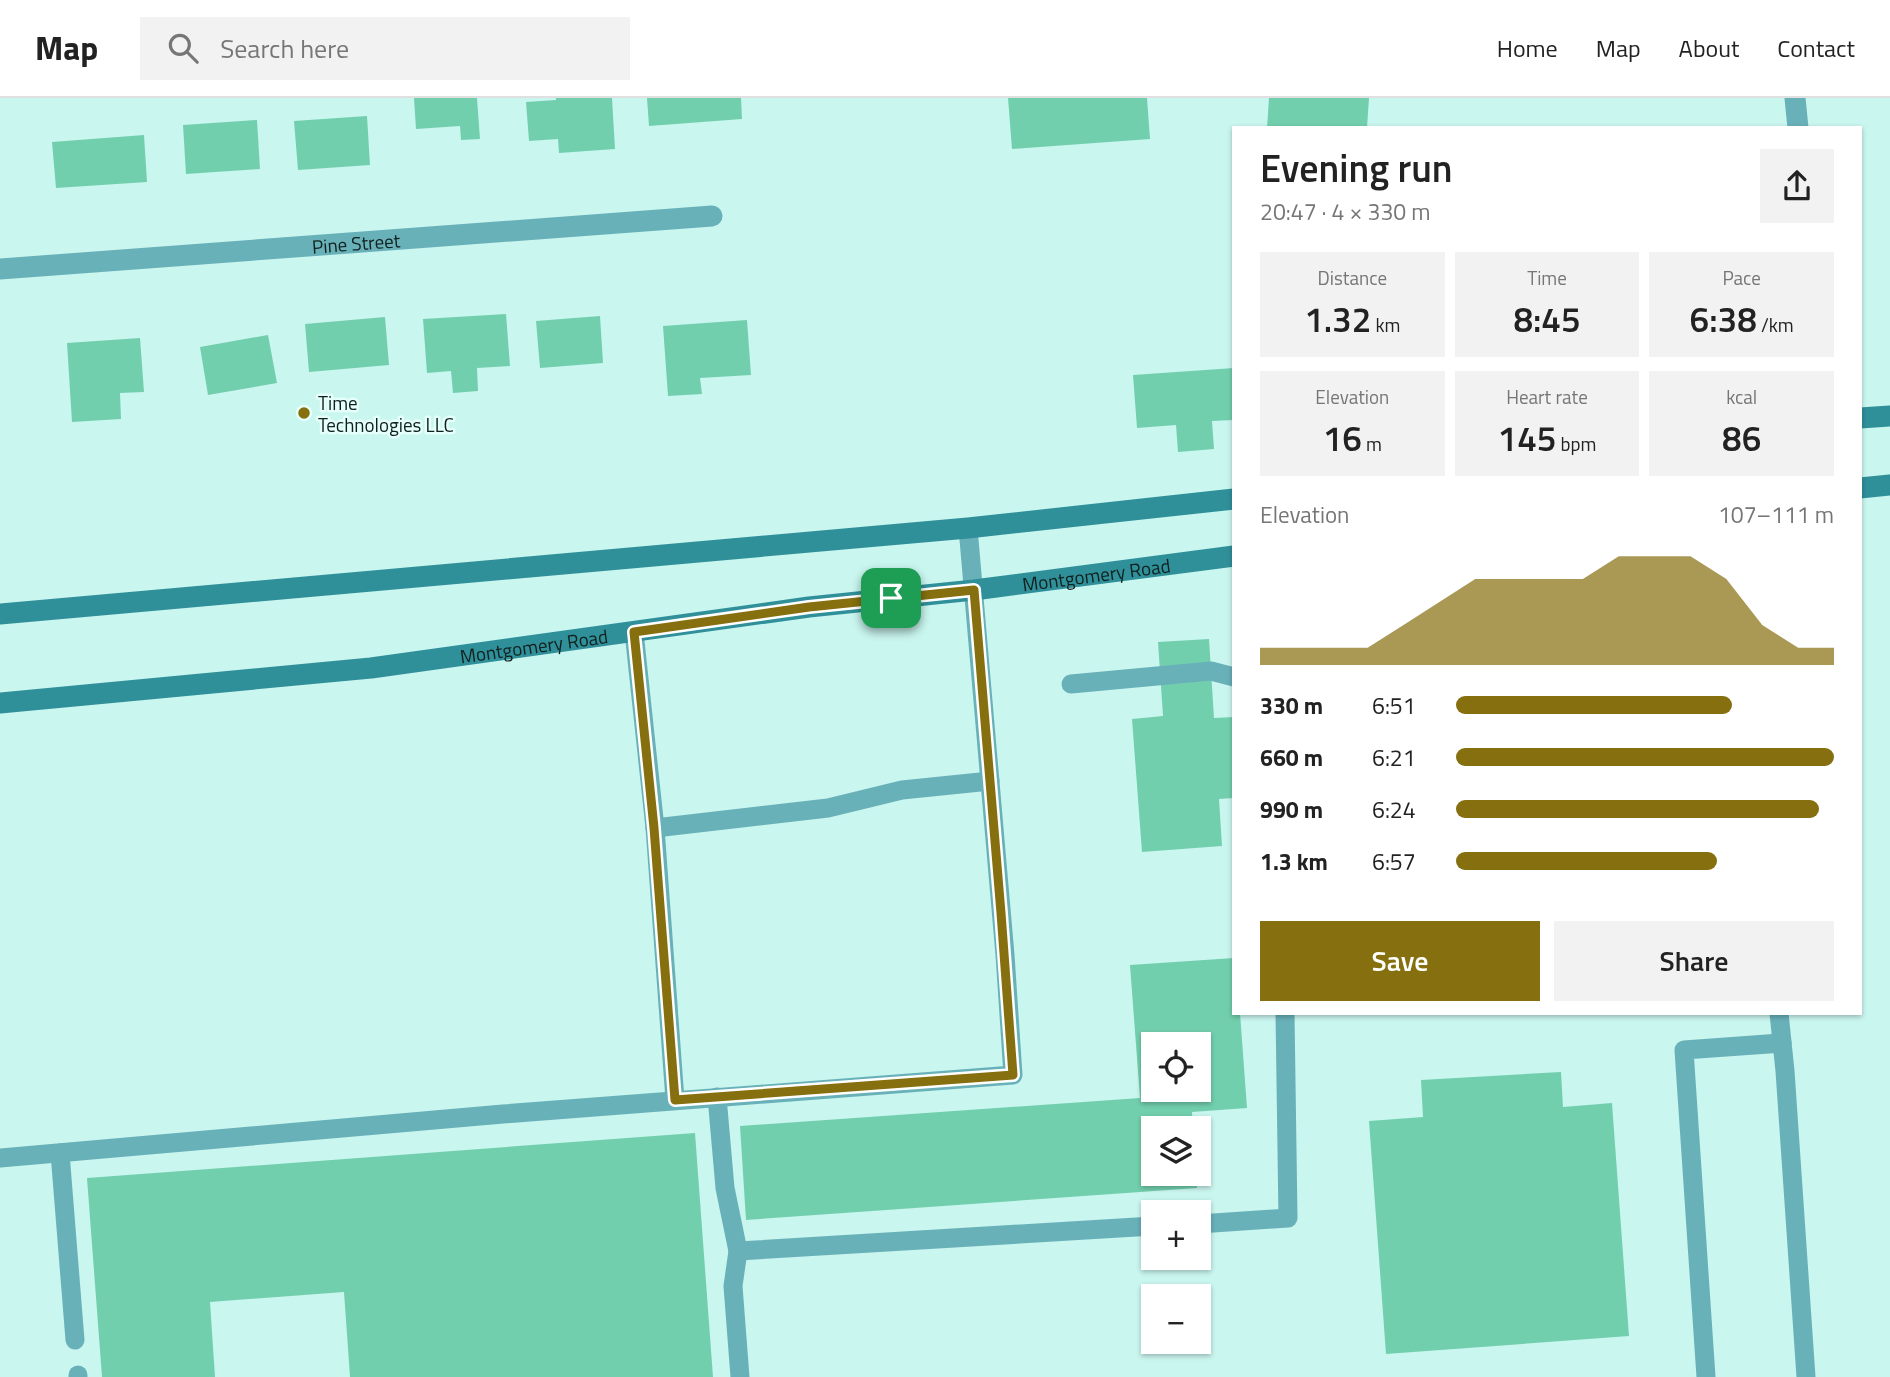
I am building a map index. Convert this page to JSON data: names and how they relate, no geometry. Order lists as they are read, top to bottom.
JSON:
{
  "streets": {
    "main road": ["Montgomery Road"],
    "street": ["Pine Street"]
  },
  "places": ["Time Technologies LLC"],
  "page": {
    "header": "Map",
    "search": "Search here",
    "nav": [
      "Home",
      "Map",
      "About",
      "Contact"
    ],
    "heading": ["Evening run", "20:47 · 4 × 330 m"],
    "stats": [
      ["Distance", "1.32 km"],
      ["Time", "8:45"],
      ["Pace", "6:38 /km"],
      ["Elevation", "16 m"],
      ["Heart rate", "145 bpm"],
      ["kcal", "86"]
    ],
    "chart": ["Elevation", "107–111 m"],
    "list": [
      {
        "name": "330 m",
        "note": "6:51"
      },
      {
        "name": "660 m",
        "note": "6:21"
      },
      {
        "name": "990 m",
        "note": "6:24"
      },
      {
        "name": "1.3 km",
        "note": "6:57"
      }
    ],
    "buttons": ["Save", "Share"],
    "map_buttons": ["+", "−"]
  }
}
